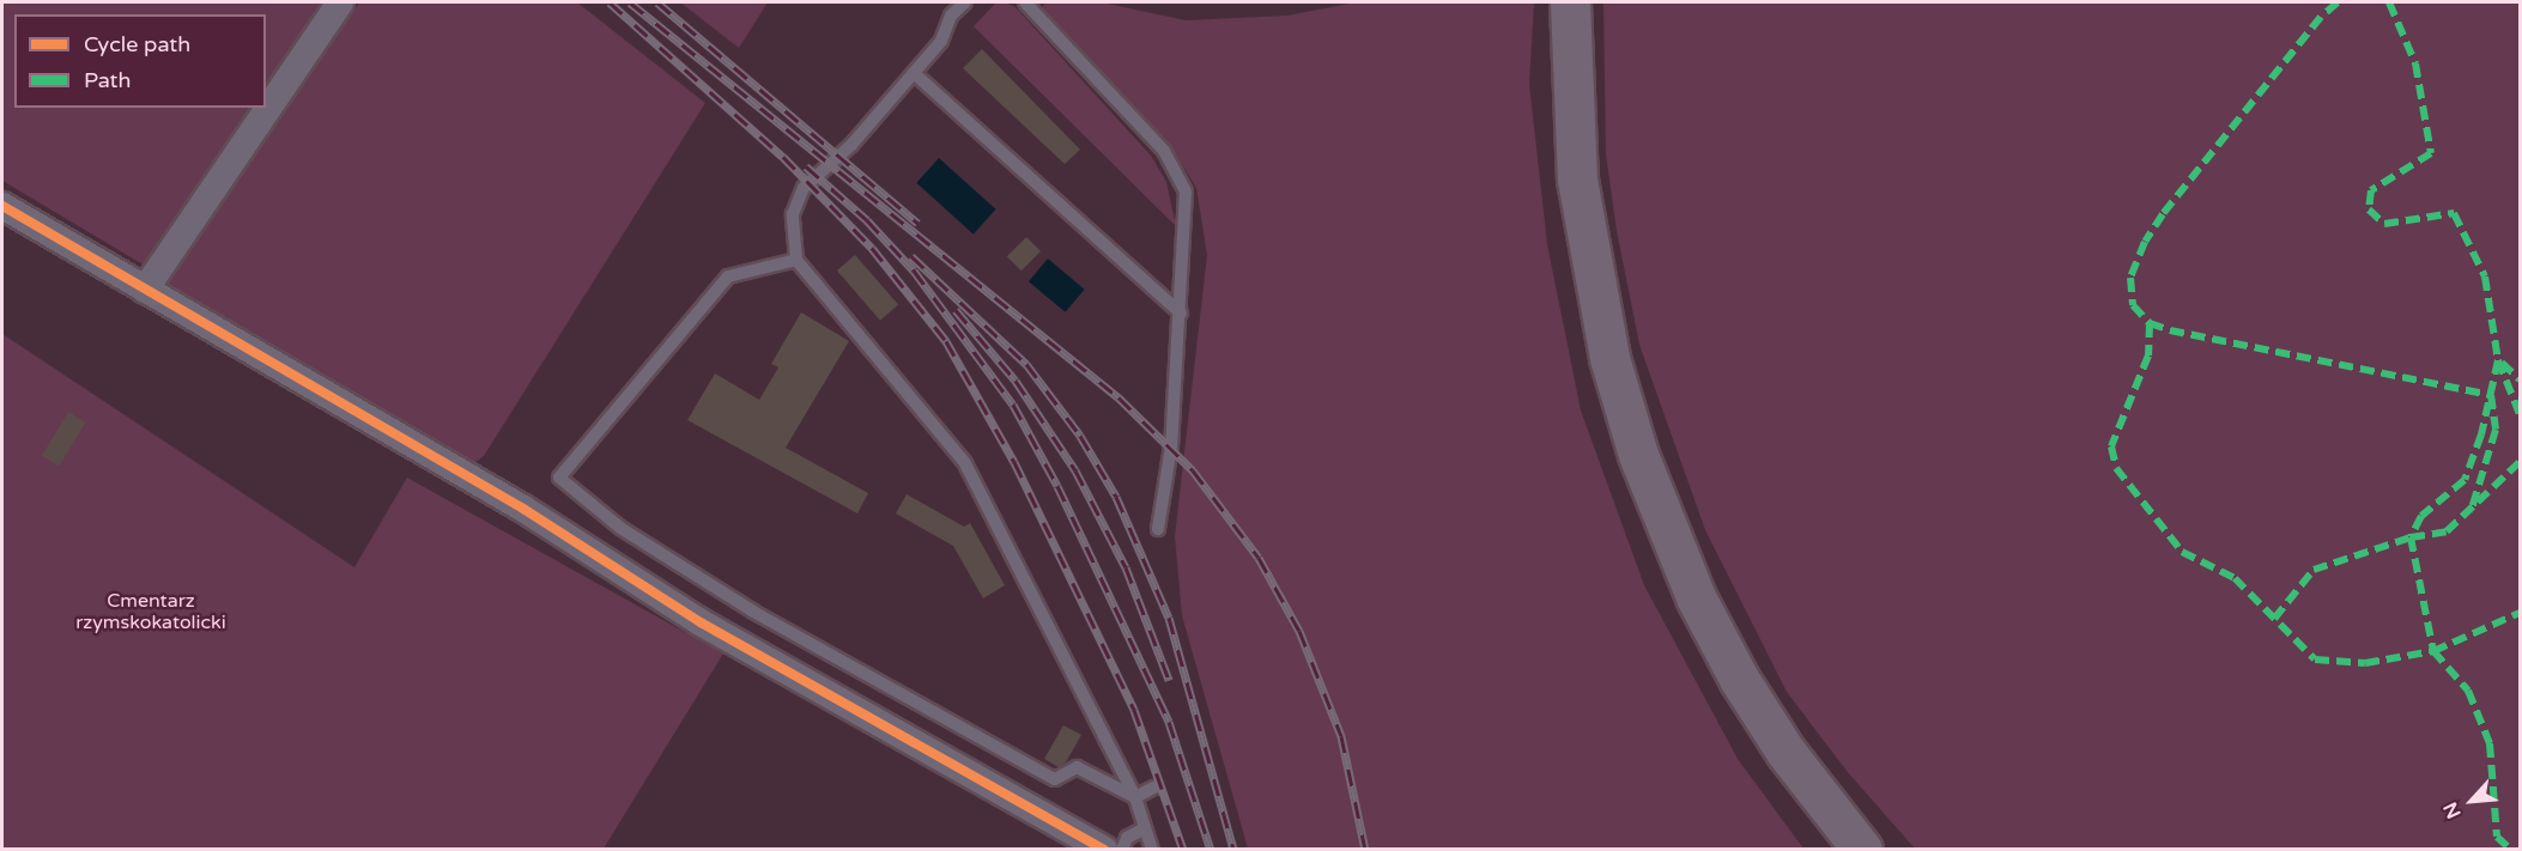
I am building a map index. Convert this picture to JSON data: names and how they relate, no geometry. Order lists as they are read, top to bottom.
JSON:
{
  "parks": ["Cmentarz rzymskokatolicki"],
  "legend": ["Cycle path", "Path"],
  "north": "bottom left"
}
